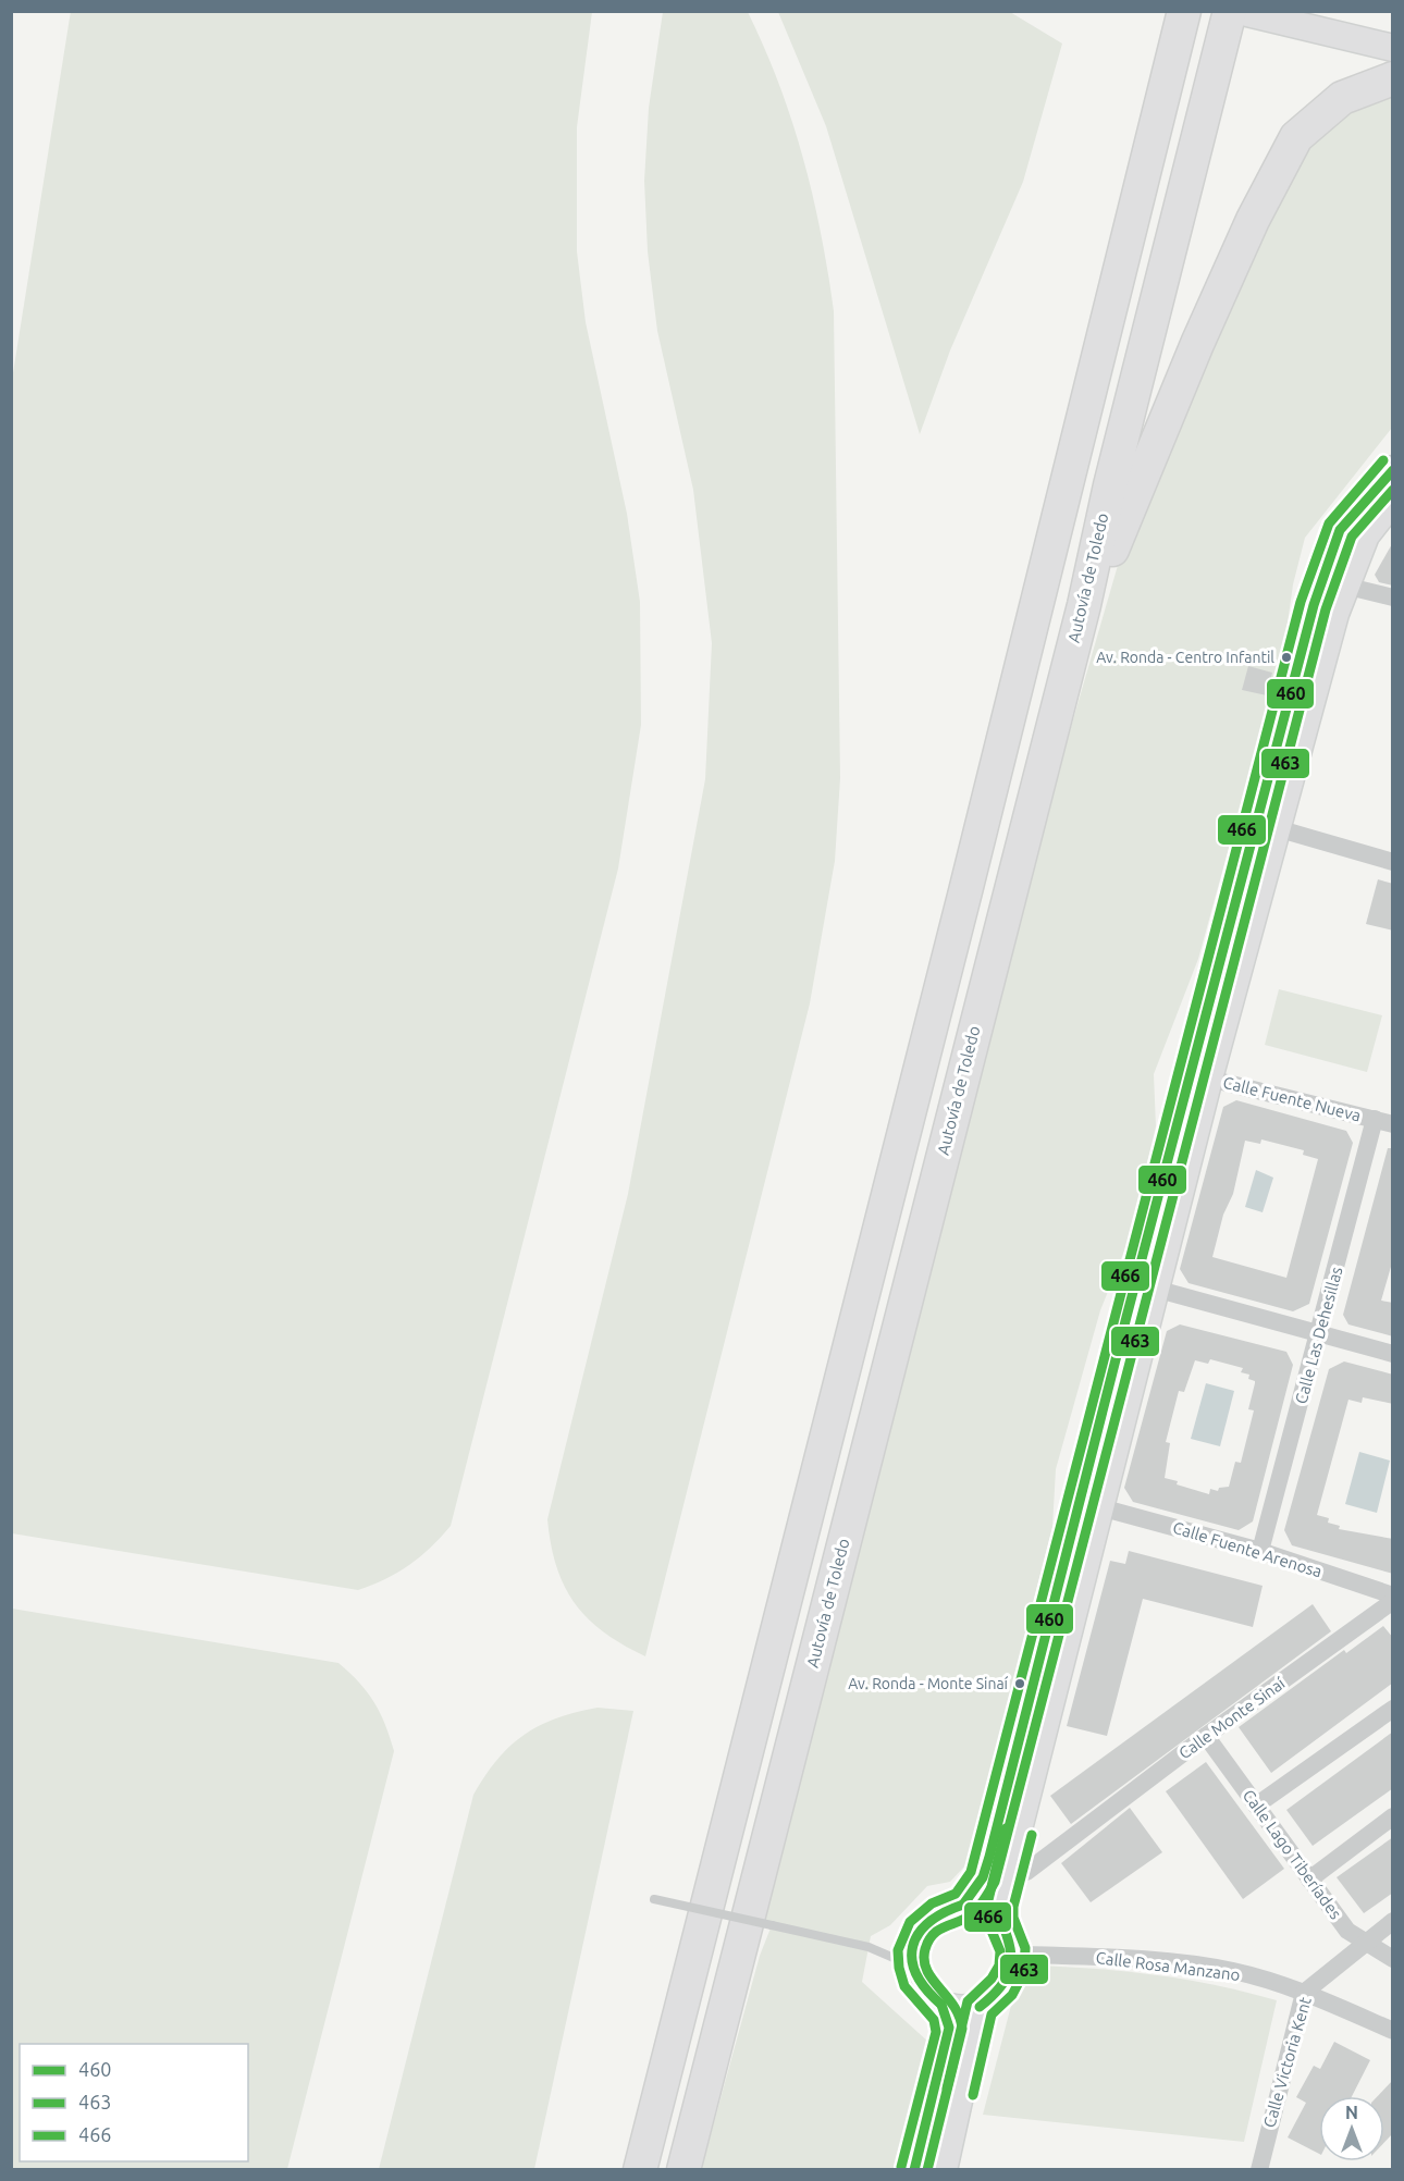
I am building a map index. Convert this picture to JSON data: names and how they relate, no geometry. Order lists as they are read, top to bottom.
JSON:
{
  "streets": {
    "highway": ["Autovía de Toledo"],
    "street": [
      "Calle Fuente Nueva",
      "Calle Las Dehesillas",
      "Calle Fuente Arenosa",
      "Calle Monte Sinaí",
      "Calle Lago Tiberíades",
      "Calle Rosa Manzano",
      "Calle Victoria Kent"
    ]
  },
  "crossings": [
    ["Calle Fuente Nueva", "Calle Las Dehesillas"],
    ["Calle Las Dehesillas", "Calle Fuente Arenosa"],
    ["Calle Fuente Arenosa", "Calle Monte Sinaí"],
    ["Calle Monte Sinaí", "Calle Lago Tiberíades"],
    ["Calle Lago Tiberíades", "Calle Victoria Kent"],
    ["Calle Rosa Manzano", "Calle Victoria Kent"]
  ],
  "places": ["Av. Ronda - Centro Infantil", "Av. Ronda - Monte Sinaí"],
  "lines": ["transit line 466", "transit line 460", "transit line 463"],
  "legend": ["460", "463", "466"],
  "north": "top"
}
